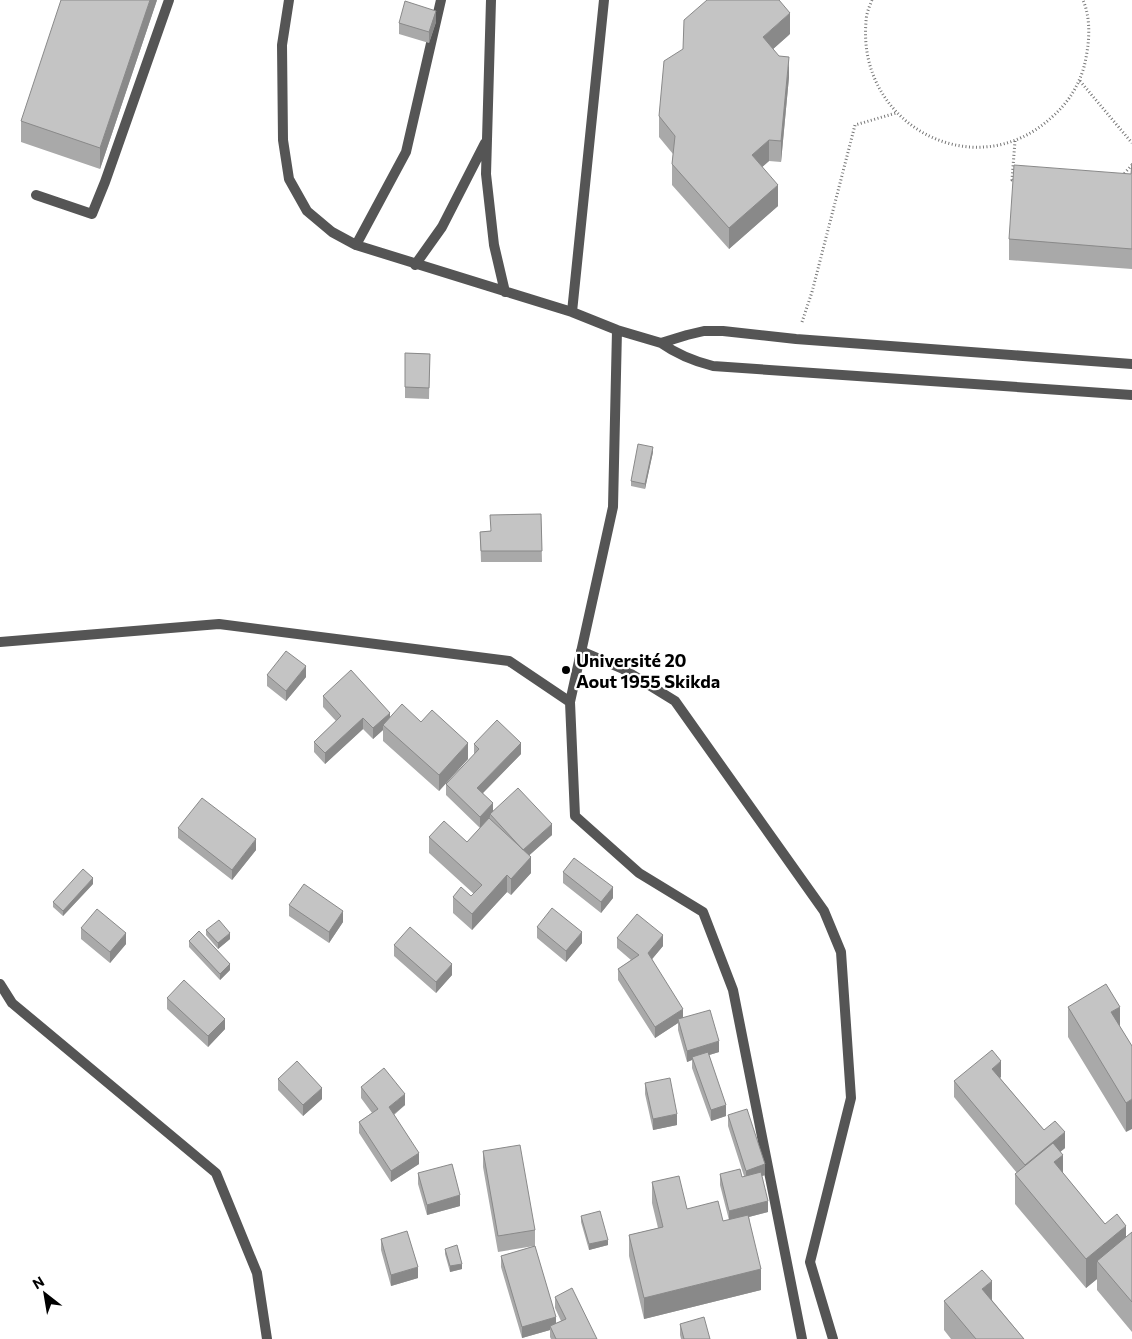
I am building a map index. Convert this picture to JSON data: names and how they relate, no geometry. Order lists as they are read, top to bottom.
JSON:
{
  "places": ["Université 20 Aout 1955 Skikda"],
  "north": "top left"
}
